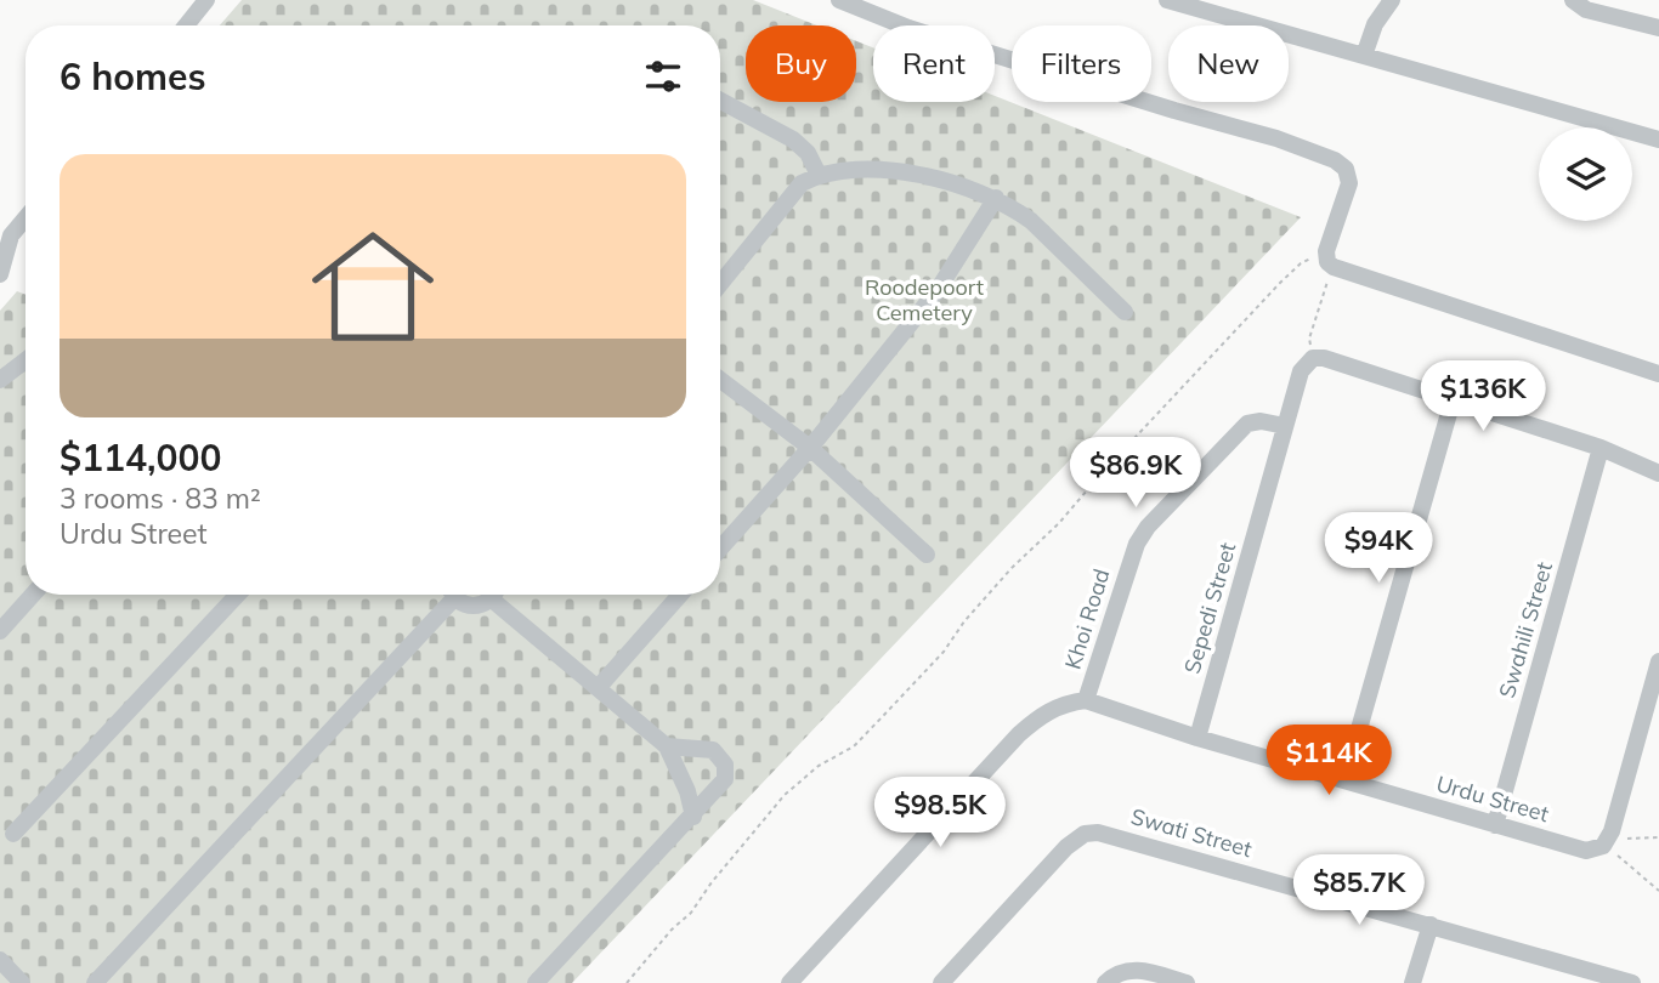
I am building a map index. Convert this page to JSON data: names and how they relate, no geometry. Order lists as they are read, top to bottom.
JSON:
{
  "streets": {
    "street": [
      "Sepedi Street",
      "Khoi Road",
      "Swahili Street",
      "Urdu Street",
      "Swati Street"
    ]
  },
  "crossings": [
    ["Sepedi Street", "Khoi Road"],
    ["Sepedi Street", "Urdu Street"],
    ["Khoi Road", "Urdu Street"],
    ["Swahili Street", "Urdu Street"]
  ],
  "parks": ["Roodepoort Cemetery"],
  "page": {
    "chip": [
      "Buy",
      "Rent",
      "Filters",
      "New"
    ],
    "heading": "6 homes",
    "list": [
      {
        "name": "$114,000",
        "note": "3 rooms · 83 m² · Urdu Street"
      }
    ],
    "price": [
      "$136K",
      "$86.9K",
      "$94K",
      "$114K",
      "$98.5K",
      "$85.7K"
    ]
  }
}
